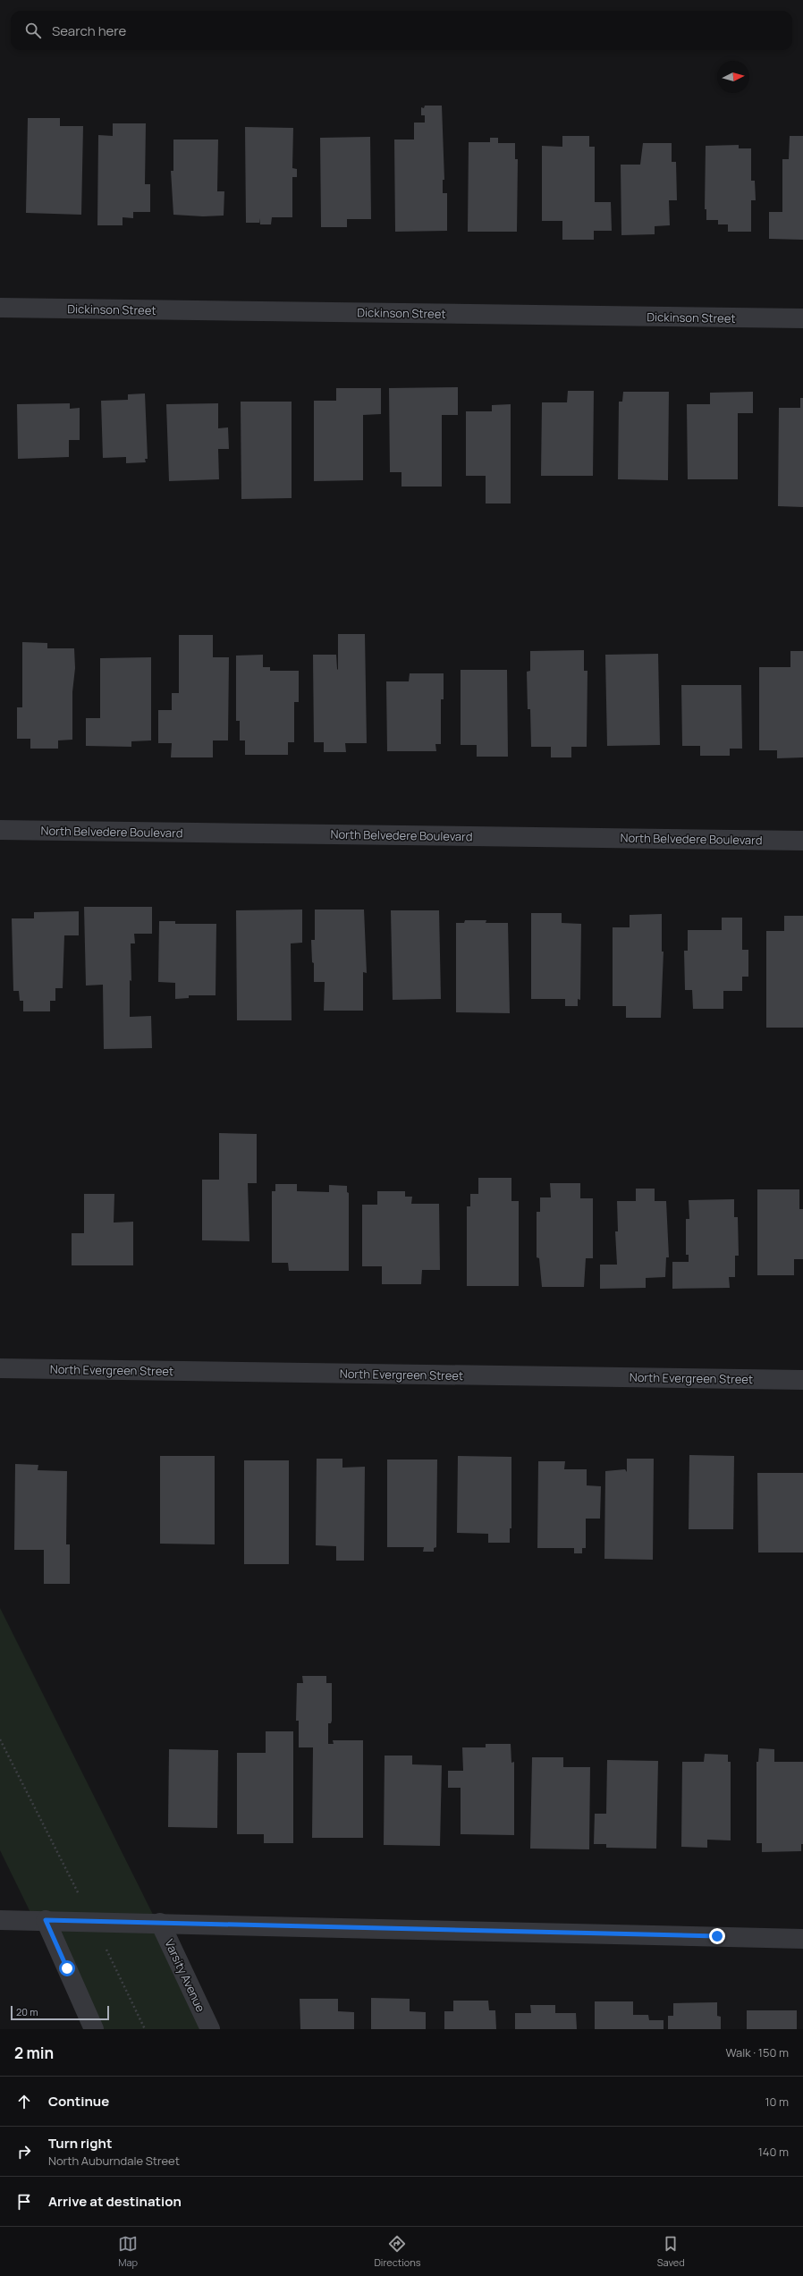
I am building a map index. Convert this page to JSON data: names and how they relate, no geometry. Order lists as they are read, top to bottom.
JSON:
{
  "streets": {
    "street": [
      "Dickinson Street",
      "North Belvedere Boulevard",
      "North Evergreen Street",
      "Varsity Avenue"
    ]
  },
  "scale_bar": "20 m",
  "north": "right",
  "page": {
    "search": "Search here",
    "scale": "20 m",
    "heading": ["2 min", "Walk · 150 m"],
    "list": [
      ["Continue", "10 m"],
      ["Turn right", "North Auburndale Street", "140 m"],
      "Arrive at destination"
    ],
    "nav": ["Map", "Directions", "Saved"]
  }
}
